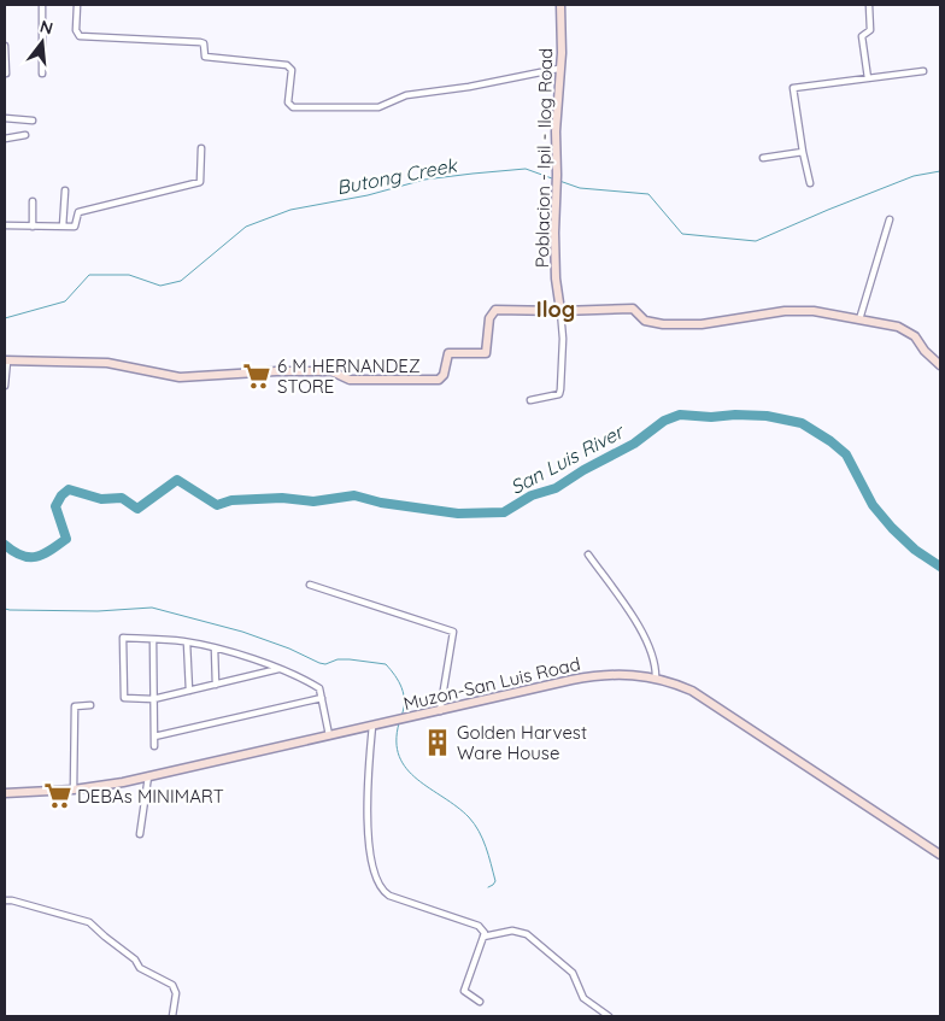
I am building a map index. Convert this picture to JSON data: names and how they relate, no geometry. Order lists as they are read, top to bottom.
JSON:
{
  "streets": {
    "street": ["Poblacion - Ipil - Ilog Road", "Muzon-San Luis Road"]
  },
  "districts": ["Ilog"],
  "water": ["Butong Creek", "San Luis River"],
  "places": {
    "supermarket": ["6 M HERNANDEZ STORE", "DEBAs MINIMART"],
    "building": ["Golden Harvest Ware House"]
  },
  "north": "top"
}
